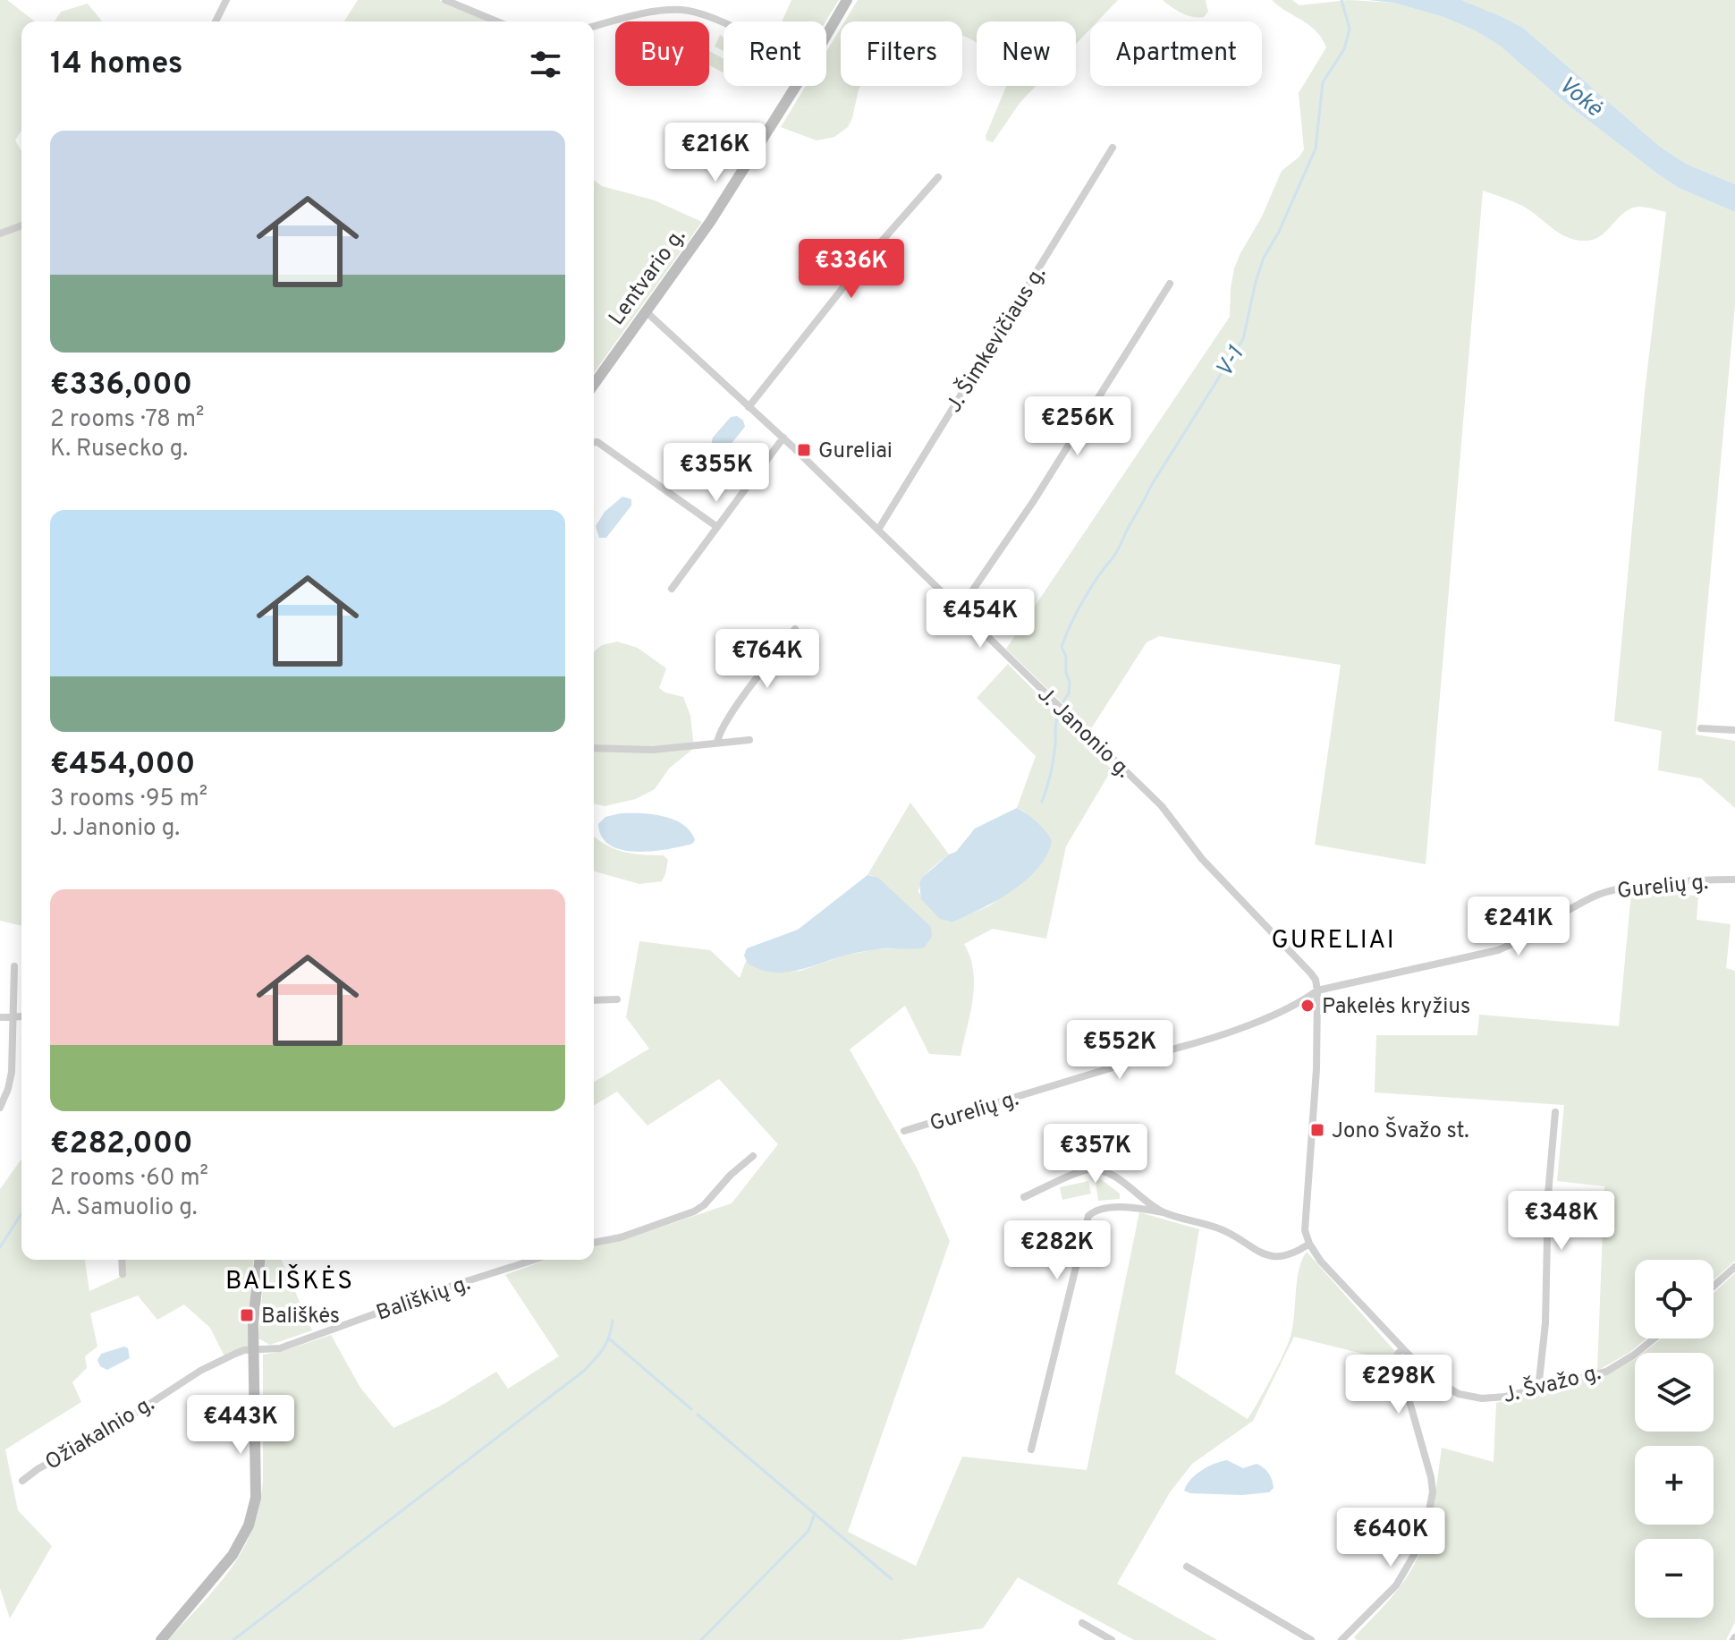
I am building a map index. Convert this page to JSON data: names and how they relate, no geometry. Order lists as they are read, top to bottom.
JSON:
{
  "streets": {
    "main road": ["Lentvario g."],
    "street": [
      "J. Šimkevičiaus g.",
      "J. Janonio g.",
      "Gurelių g.",
      "Bališkių g.",
      "J. Švažo g.",
      "Ožiakalnio g."
    ]
  },
  "crossings": [
    ["Lentvario g.", "J. Janonio g."],
    ["J. Šimkevičiaus g.", "J. Janonio g."],
    ["J. Janonio g.", "Gurelių g."],
    ["Bališkių g.", "Ožiakalnio g."]
  ],
  "districts": ["GURELIAI", "BALIŠKĖS"],
  "water": ["Vokė", "V-1"],
  "places": {
    "transit": ["Gureliai", "Jono Švažo st.", "Bališkės"],
    "other": ["Pakelės kryžius"]
  },
  "page": {
    "chip": [
      "Buy",
      "Rent",
      "Filters",
      "New",
      "Apartment"
    ],
    "heading": "14 homes",
    "list": [
      {
        "name": "€336,000",
        "note": "2 rooms · 78 m² · K. Rusecko g."
      },
      {
        "name": "€454,000",
        "note": "3 rooms · 95 m² · J. Janonio g."
      },
      {
        "name": "€282,000",
        "note": "2 rooms · 60 m² · A. Samuolio g."
      }
    ],
    "price": [
      "€216K",
      "€336K",
      "€256K",
      "€355K",
      "€454K",
      "€764K",
      "€241K",
      "€552K",
      "€357K",
      "€348K",
      "€282K",
      "€298K",
      "€443K",
      "€640K"
    ],
    "map_buttons": ["+", "−"]
  }
}
